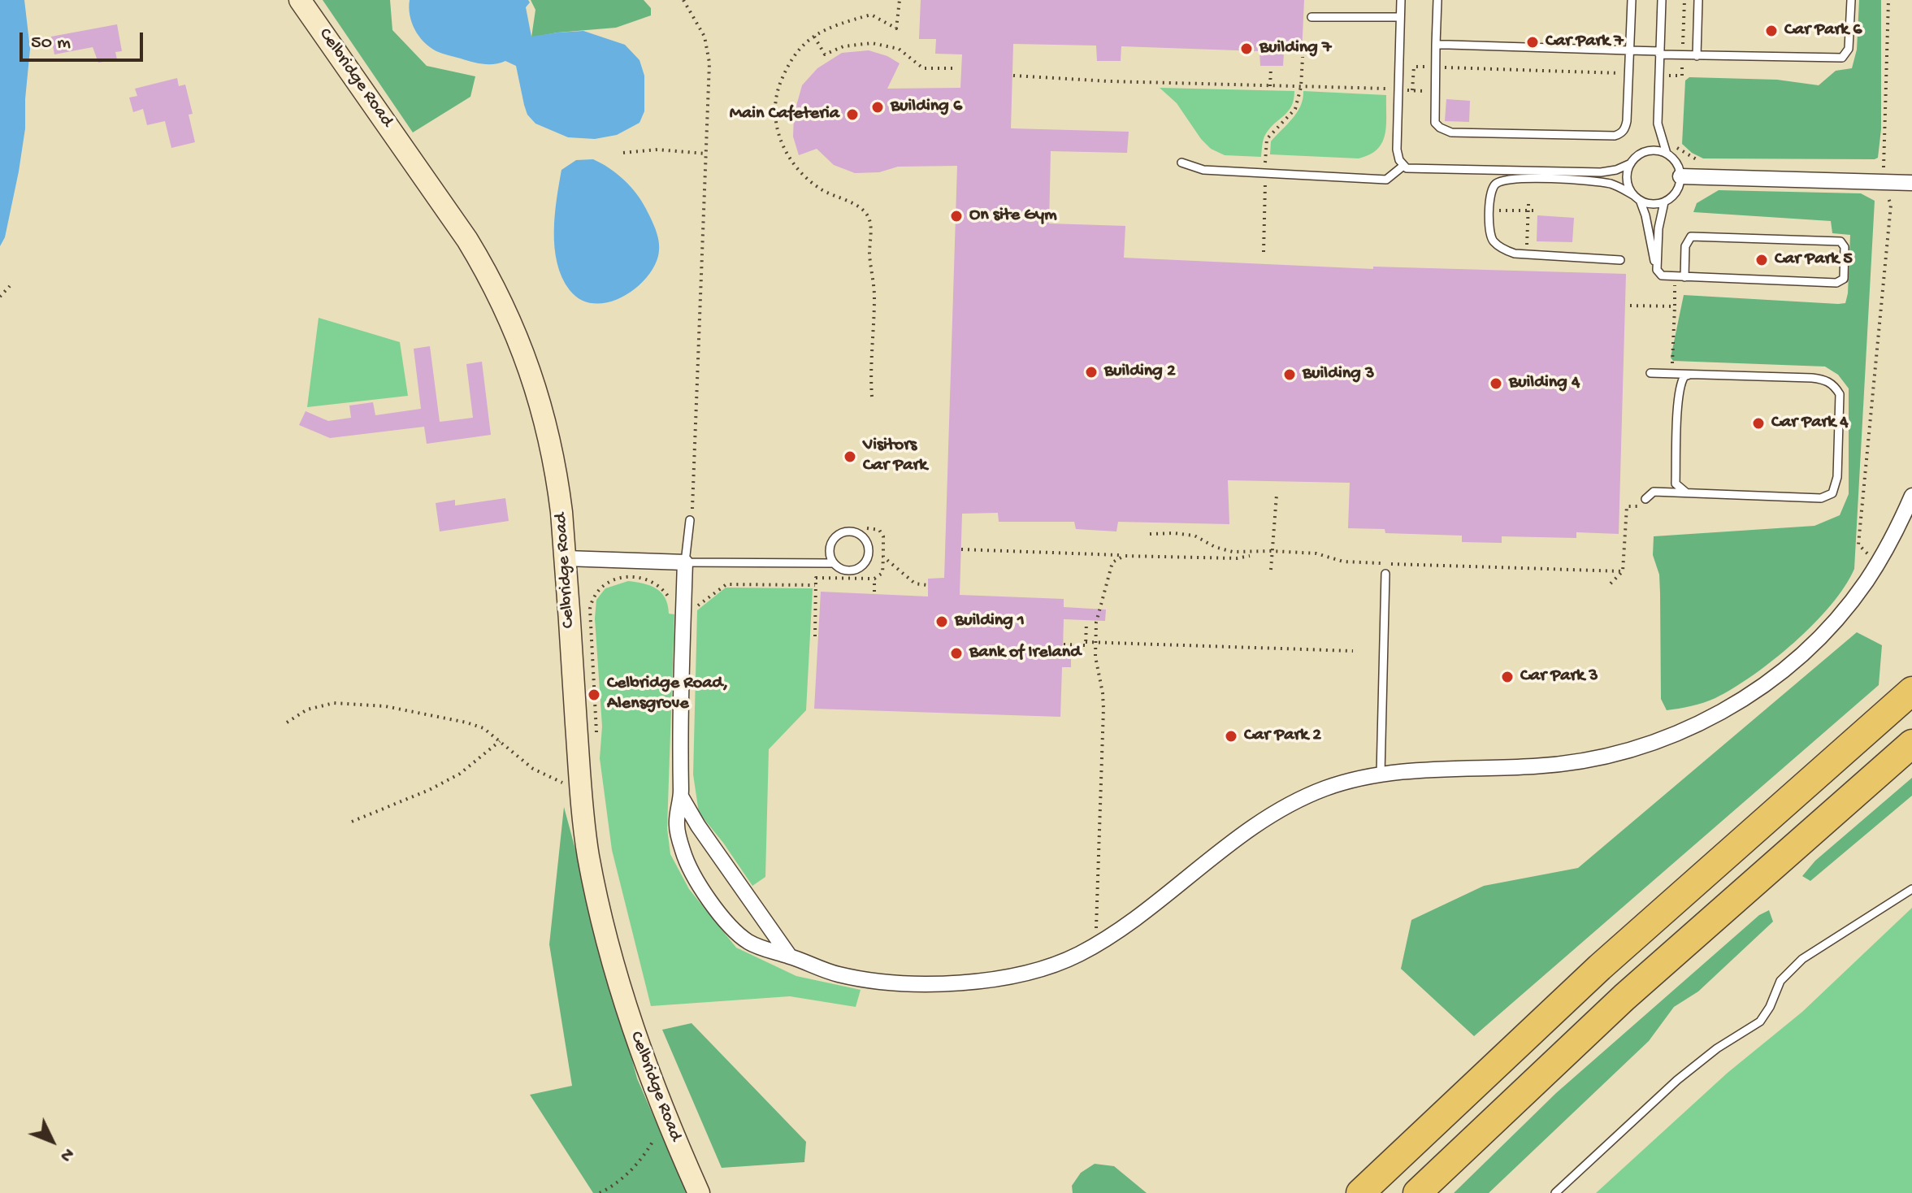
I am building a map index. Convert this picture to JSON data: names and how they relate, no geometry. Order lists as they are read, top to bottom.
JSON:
{
  "streets": {
    "main road": ["Celbridge Road"]
  },
  "places": [
    "Car Park 6",
    "Car Park 7",
    "Building 7",
    "Building 6",
    "Main Cafeteria",
    "On site Gym",
    "Car Park 5",
    "Building 2",
    "Building 3",
    "Building 4",
    "Car Park 4",
    "Visitors Car Park",
    "Building 1",
    "Bank of Ireland",
    "Car Park 3",
    "Celbridge Road, Alensgrove",
    "Car Park 2"
  ],
  "scale_bar": "50 m",
  "north": "bottom right"
}
